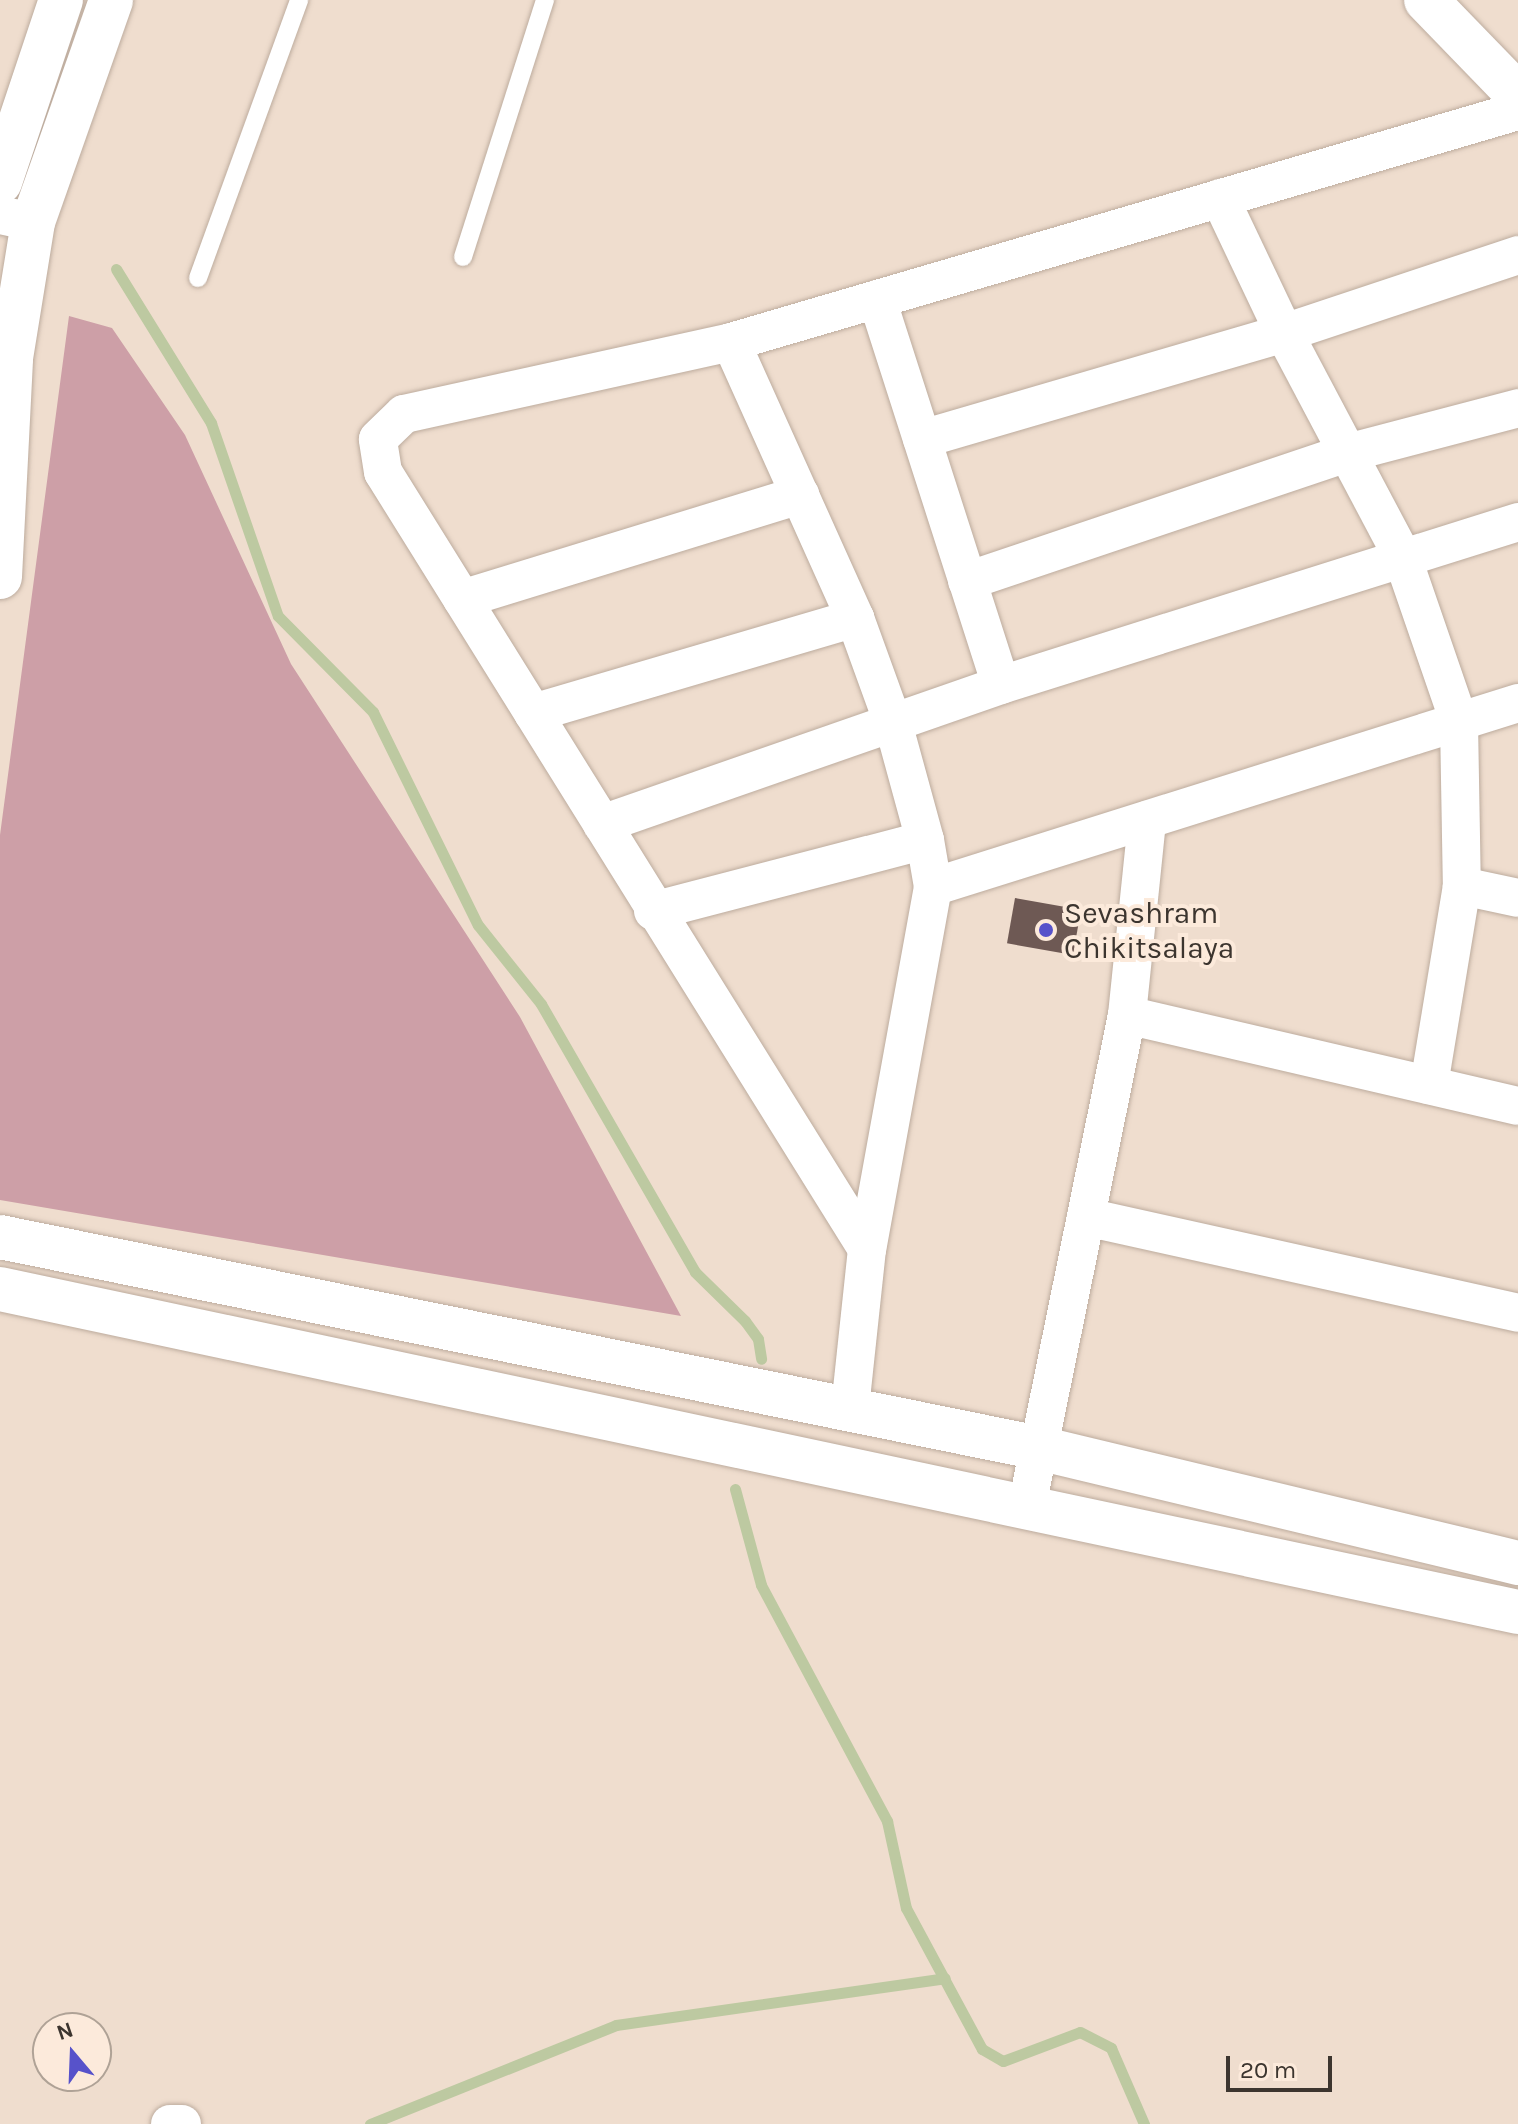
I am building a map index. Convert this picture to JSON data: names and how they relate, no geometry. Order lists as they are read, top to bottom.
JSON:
{
  "places": ["Sevashram Chikitsalaya"],
  "scale_bar": "20 m",
  "north": "top"
}
